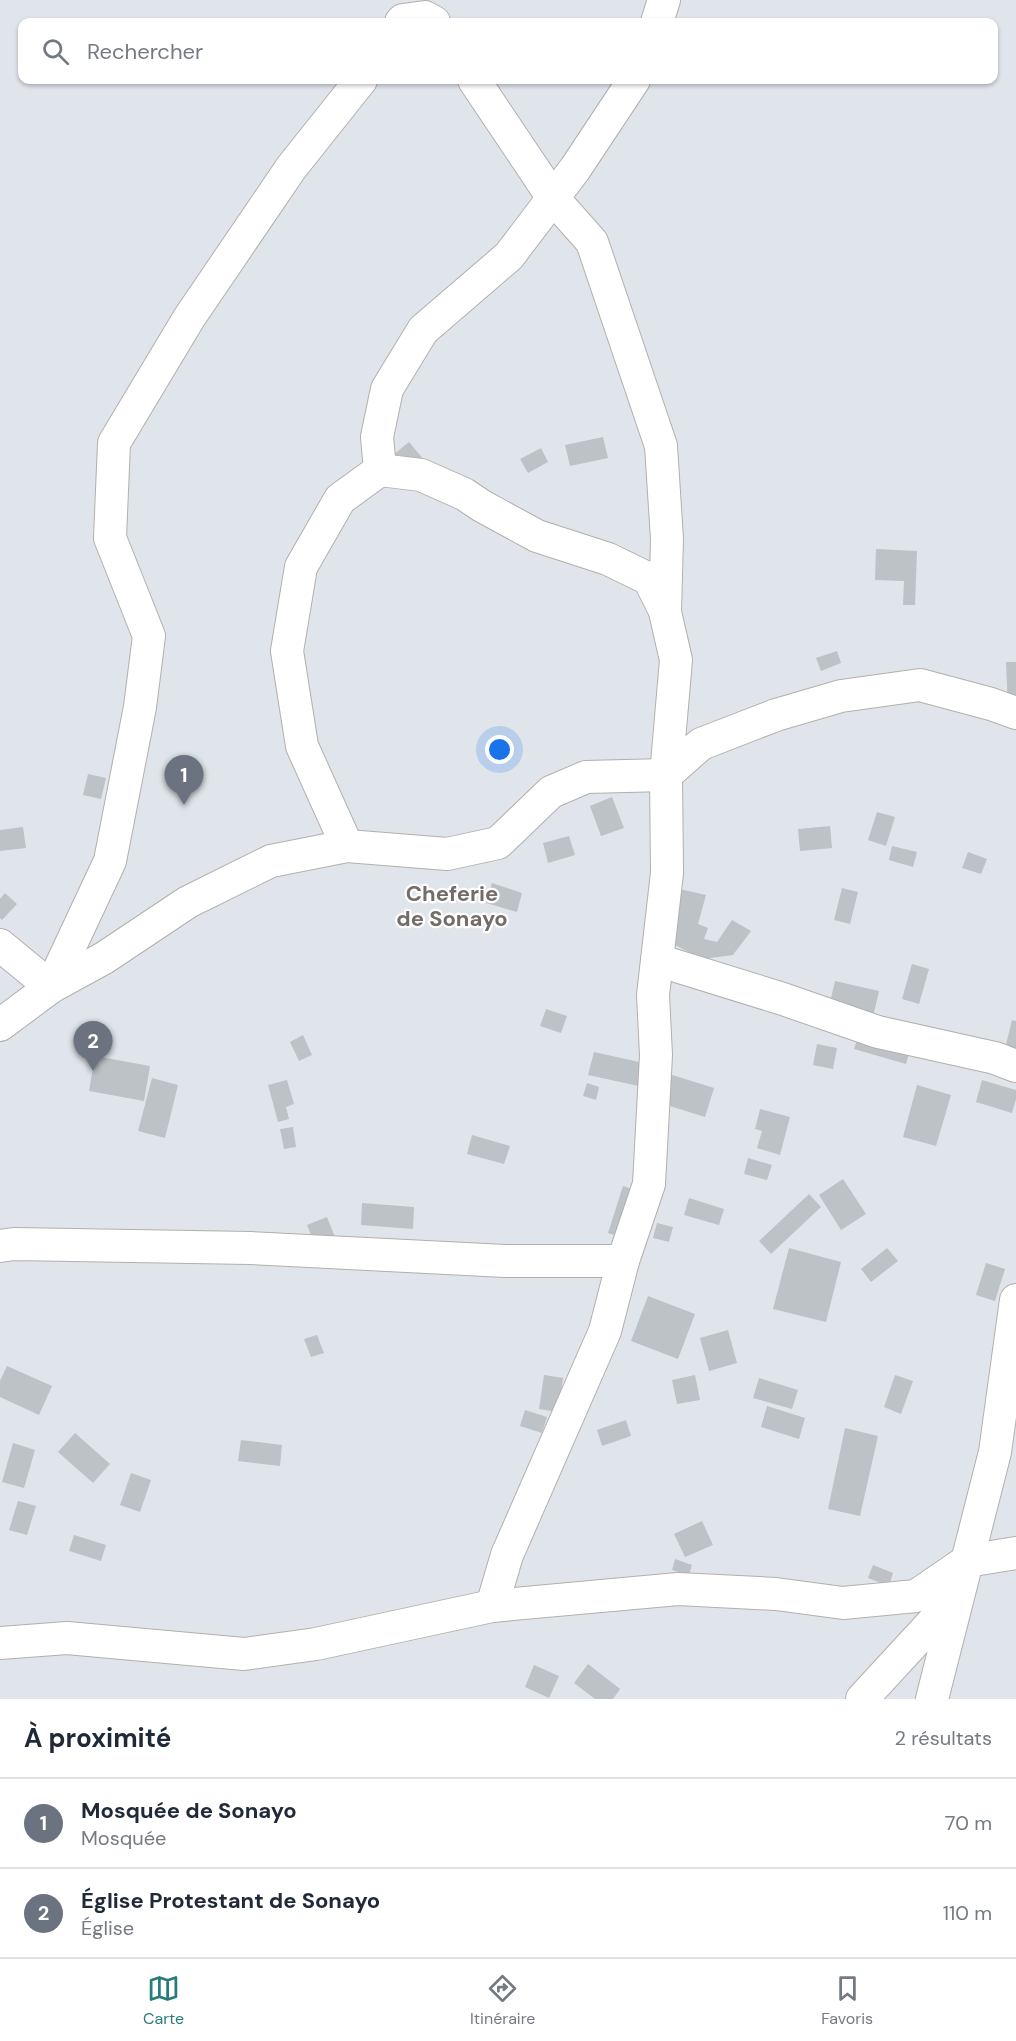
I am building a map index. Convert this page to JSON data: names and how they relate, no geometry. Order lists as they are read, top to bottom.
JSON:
{
  "districts": ["Cheferie de Sonayo"],
  "page": {
    "search": "Rechercher",
    "pins": ["1", "2"],
    "heading": ["À proximité", "2 résultats"],
    "list": [
      {
        "mark": "1",
        "name": "Mosquée de Sonayo",
        "note": "Mosquée",
        "value": "70 m"
      },
      {
        "mark": "2",
        "name": "Église Protestant de Sonayo",
        "note": "Église",
        "value": "110 m"
      }
    ],
    "nav": ["Carte", "Itinéraire", "Favoris"]
  }
}
